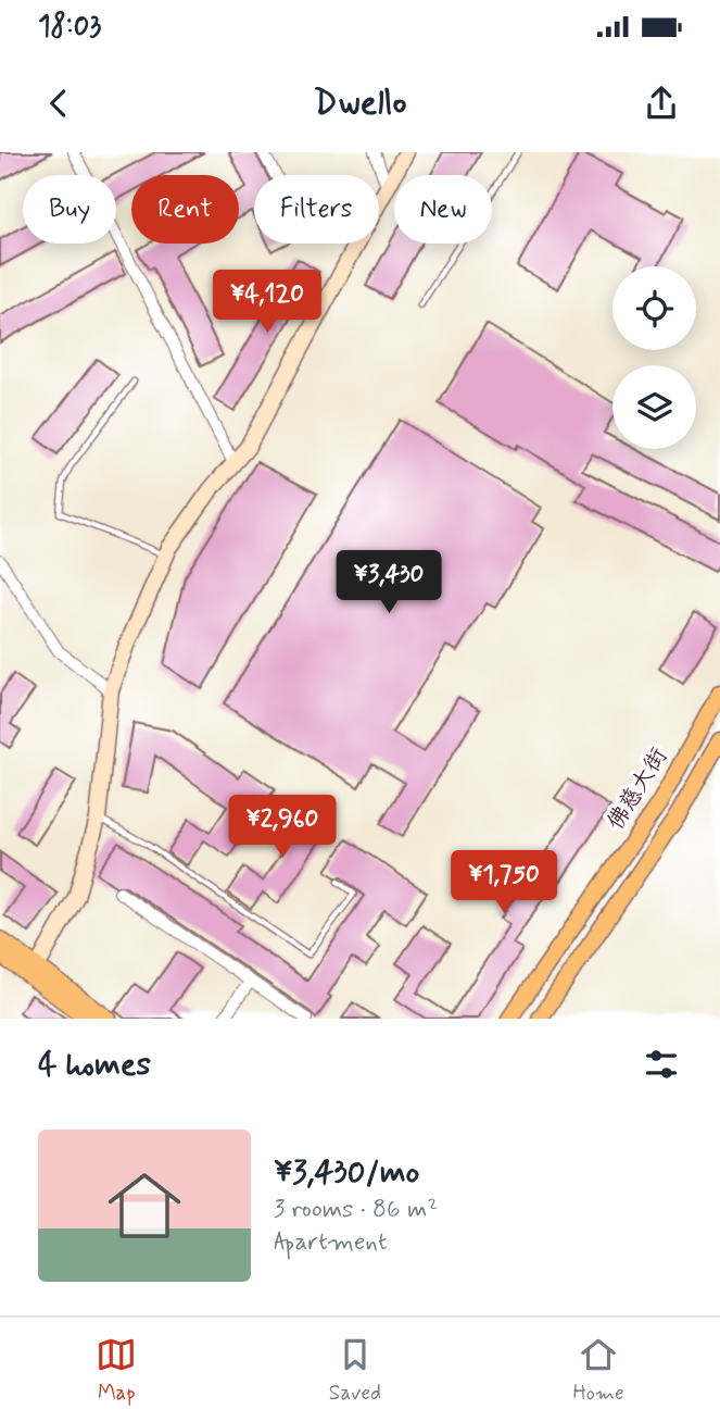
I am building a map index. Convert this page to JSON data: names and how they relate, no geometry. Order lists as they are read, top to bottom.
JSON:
{
  "streets": {
    "main road": ["佛慈大街"]
  },
  "page": {
    "status": "18:03",
    "header": "Dwello",
    "chip": [
      "Buy",
      "Rent",
      "Filters",
      "New"
    ],
    "price": [
      "¥4,120",
      "¥3,430",
      "¥2,960",
      "¥1,750"
    ],
    "heading": "4 homes",
    "list": [
      {
        "name": "¥3,430/mo",
        "note": "3 rooms · 86 m² · Apartment"
      }
    ],
    "tabs": ["Map", "Saved", "Home"]
  }
}
